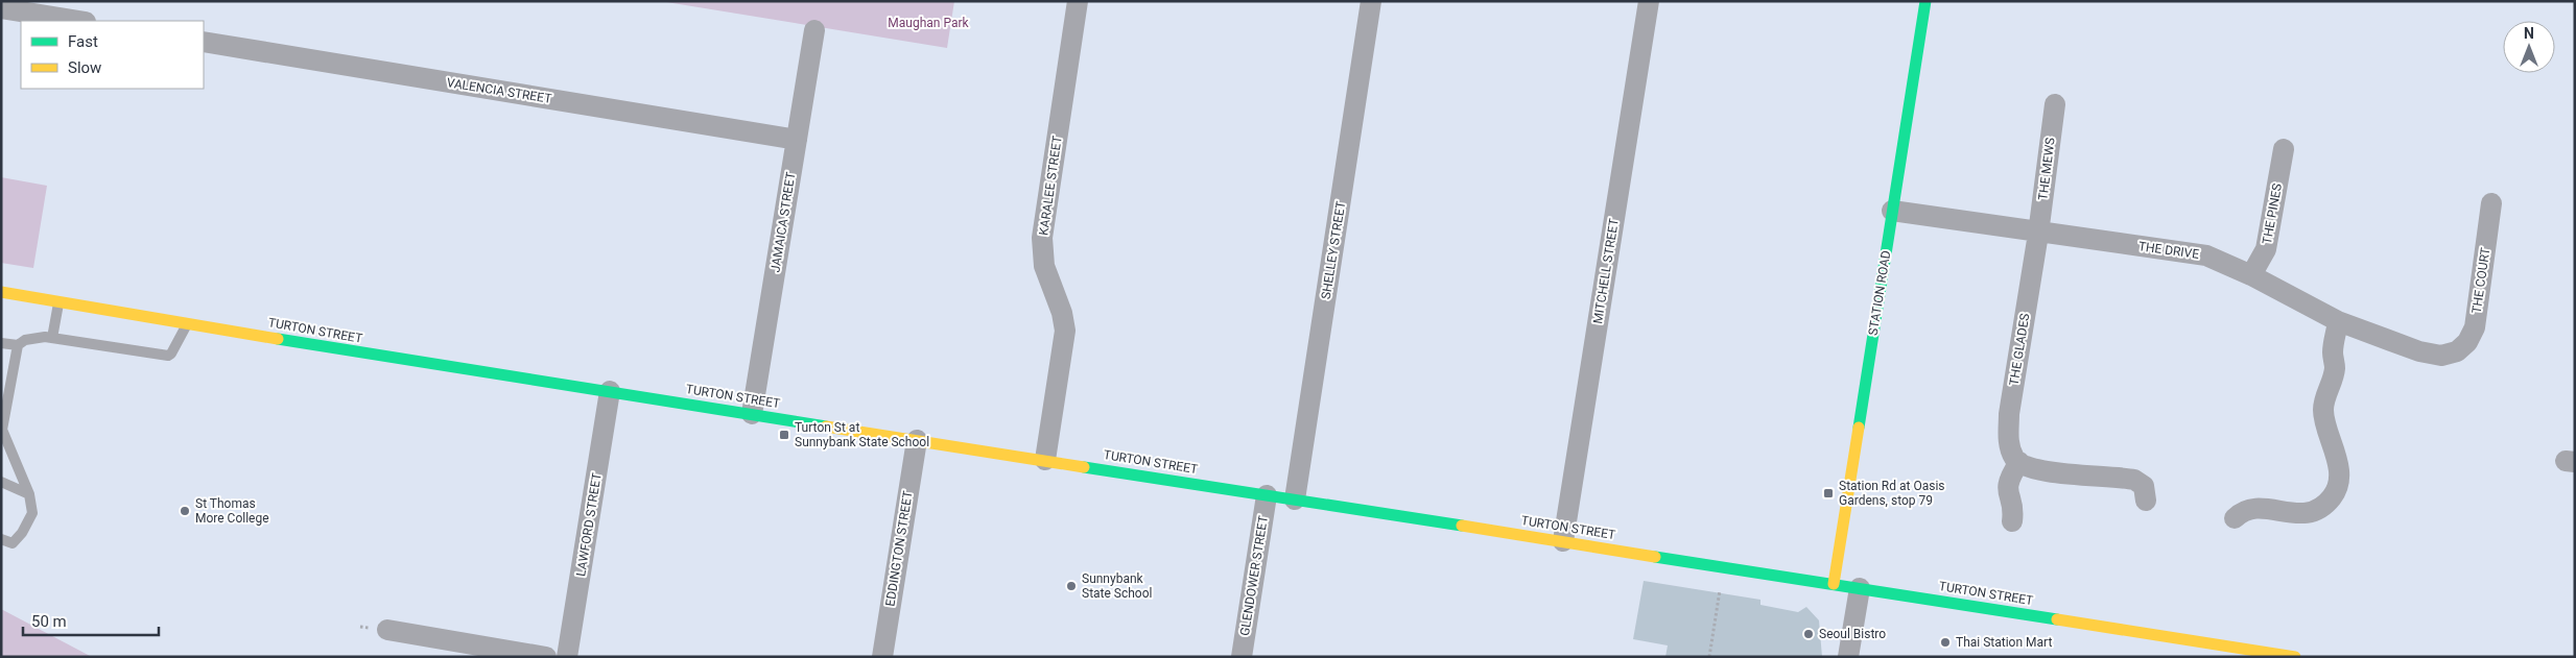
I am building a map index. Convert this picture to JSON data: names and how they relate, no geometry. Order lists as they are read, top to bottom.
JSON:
{
  "streets": {
    "street": [
      "VALENCIA STREET",
      "THE MEWS",
      "KARALEE STREET",
      "THE PINES",
      "JAMAICA STREET",
      "SHELLEY STREET",
      "THE DRIVE",
      "MITCHELL STREET",
      "THE COURT",
      "STATION ROAD",
      "TURTON STREET",
      "THE GLADES",
      "LAWFORD STREET",
      "EDDINGTON STREET",
      "GLENDOWER STREET"
    ]
  },
  "crossings": [
    ["VALENCIA STREET", "JAMAICA STREET"],
    ["THE MEWS", "THE DRIVE"],
    ["THE MEWS", "THE GLADES"],
    ["KARALEE STREET", "TURTON STREET"],
    ["THE PINES", "THE DRIVE"],
    ["JAMAICA STREET", "TURTON STREET"],
    ["SHELLEY STREET", "TURTON STREET"],
    ["THE DRIVE", "THE COURT"],
    ["THE DRIVE", "STATION ROAD"],
    ["THE DRIVE", "THE GLADES"],
    ["MITCHELL STREET", "TURTON STREET"],
    ["STATION ROAD", "TURTON STREET"],
    ["TURTON STREET", "LAWFORD STREET"],
    ["TURTON STREET", "EDDINGTON STREET"],
    ["TURTON STREET", "GLENDOWER STREET"]
  ],
  "parks": ["Maughan Park"],
  "places": {
    "transit": ["Turton St at Sunnybank State School", "Station Rd at Oasis Gardens, stop 79"],
    "other": [
      "St Thomas More College",
      "Sunnybank State School",
      "Seoul Bistro",
      "Thai Station Mart"
    ]
  },
  "legend": ["Fast", "Slow"],
  "scale_bar": "50 m",
  "north": "top"
}
